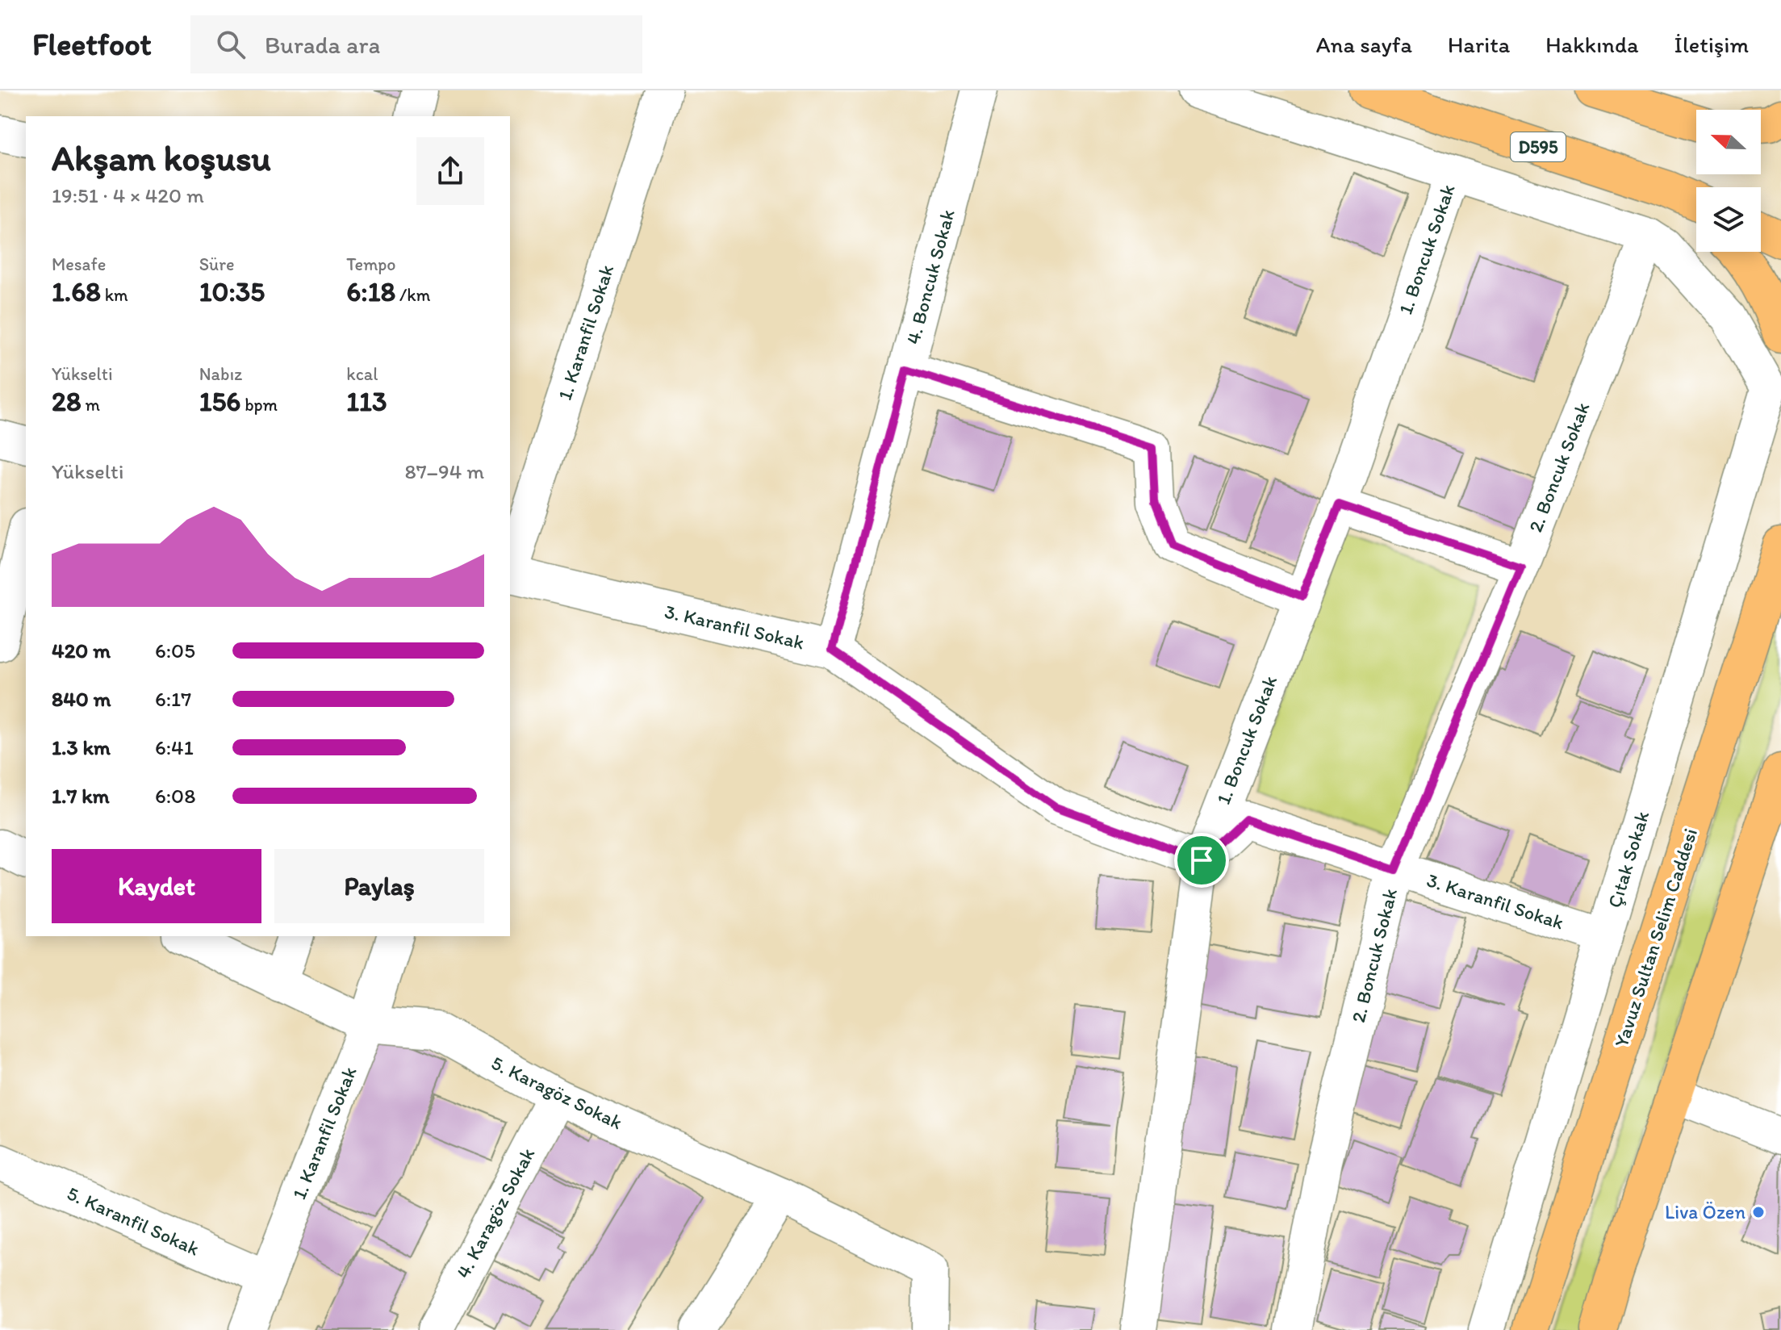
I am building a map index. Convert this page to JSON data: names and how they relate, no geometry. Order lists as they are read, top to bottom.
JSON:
{
  "streets": {
    "main road": ["D595", "Yavuz Sultan Selim Caddesi"],
    "street": [
      "1. Boncuk Sokak",
      "4. Boncuk Sokak",
      "1. Karanfil Sokak",
      "2. Boncuk Sokak",
      "3. Karanfil Sokak",
      "Çıtak Sokak",
      "5. Karagöz Sokak",
      "4. Karagöz Sokak",
      "5. Karanfil Sokak"
    ]
  },
  "crossings": [
    ["1. Boncuk Sokak", "3. Karanfil Sokak"],
    ["4. Boncuk Sokak", "3. Karanfil Sokak"],
    ["1. Karanfil Sokak", "5. Karagöz Sokak"],
    ["1. Karanfil Sokak", "5. Karanfil Sokak"],
    ["2. Boncuk Sokak", "3. Karanfil Sokak"],
    ["2. Boncuk Sokak", "Çıtak Sokak"],
    ["3. Karanfil Sokak", "Çıtak Sokak"],
    ["5. Karagöz Sokak", "4. Karagöz Sokak"]
  ],
  "places": ["Liva Özen"],
  "north": "left",
  "page": {
    "header": "Fleetfoot",
    "search": "Burada ara",
    "nav": [
      "Ana sayfa",
      "Harita",
      "Hakkında",
      "İletişim"
    ],
    "heading": ["Akşam koşusu", "19:51 · 4 × 420 m"],
    "stats": [
      ["Mesafe", "1.68 km"],
      ["Süre", "10:35"],
      ["Tempo", "6:18 /km"],
      ["Yükselti", "28 m"],
      ["Nabız", "156 bpm"],
      ["kcal", "113"]
    ],
    "chart": ["Yükselti", "87–94 m"],
    "list": [
      {
        "name": "420 m",
        "note": "6:05"
      },
      {
        "name": "840 m",
        "note": "6:17"
      },
      {
        "name": "1.3 km",
        "note": "6:41"
      },
      {
        "name": "1.7 km",
        "note": "6:08"
      }
    ],
    "buttons": ["Kaydet", "Paylaş"]
  }
}
